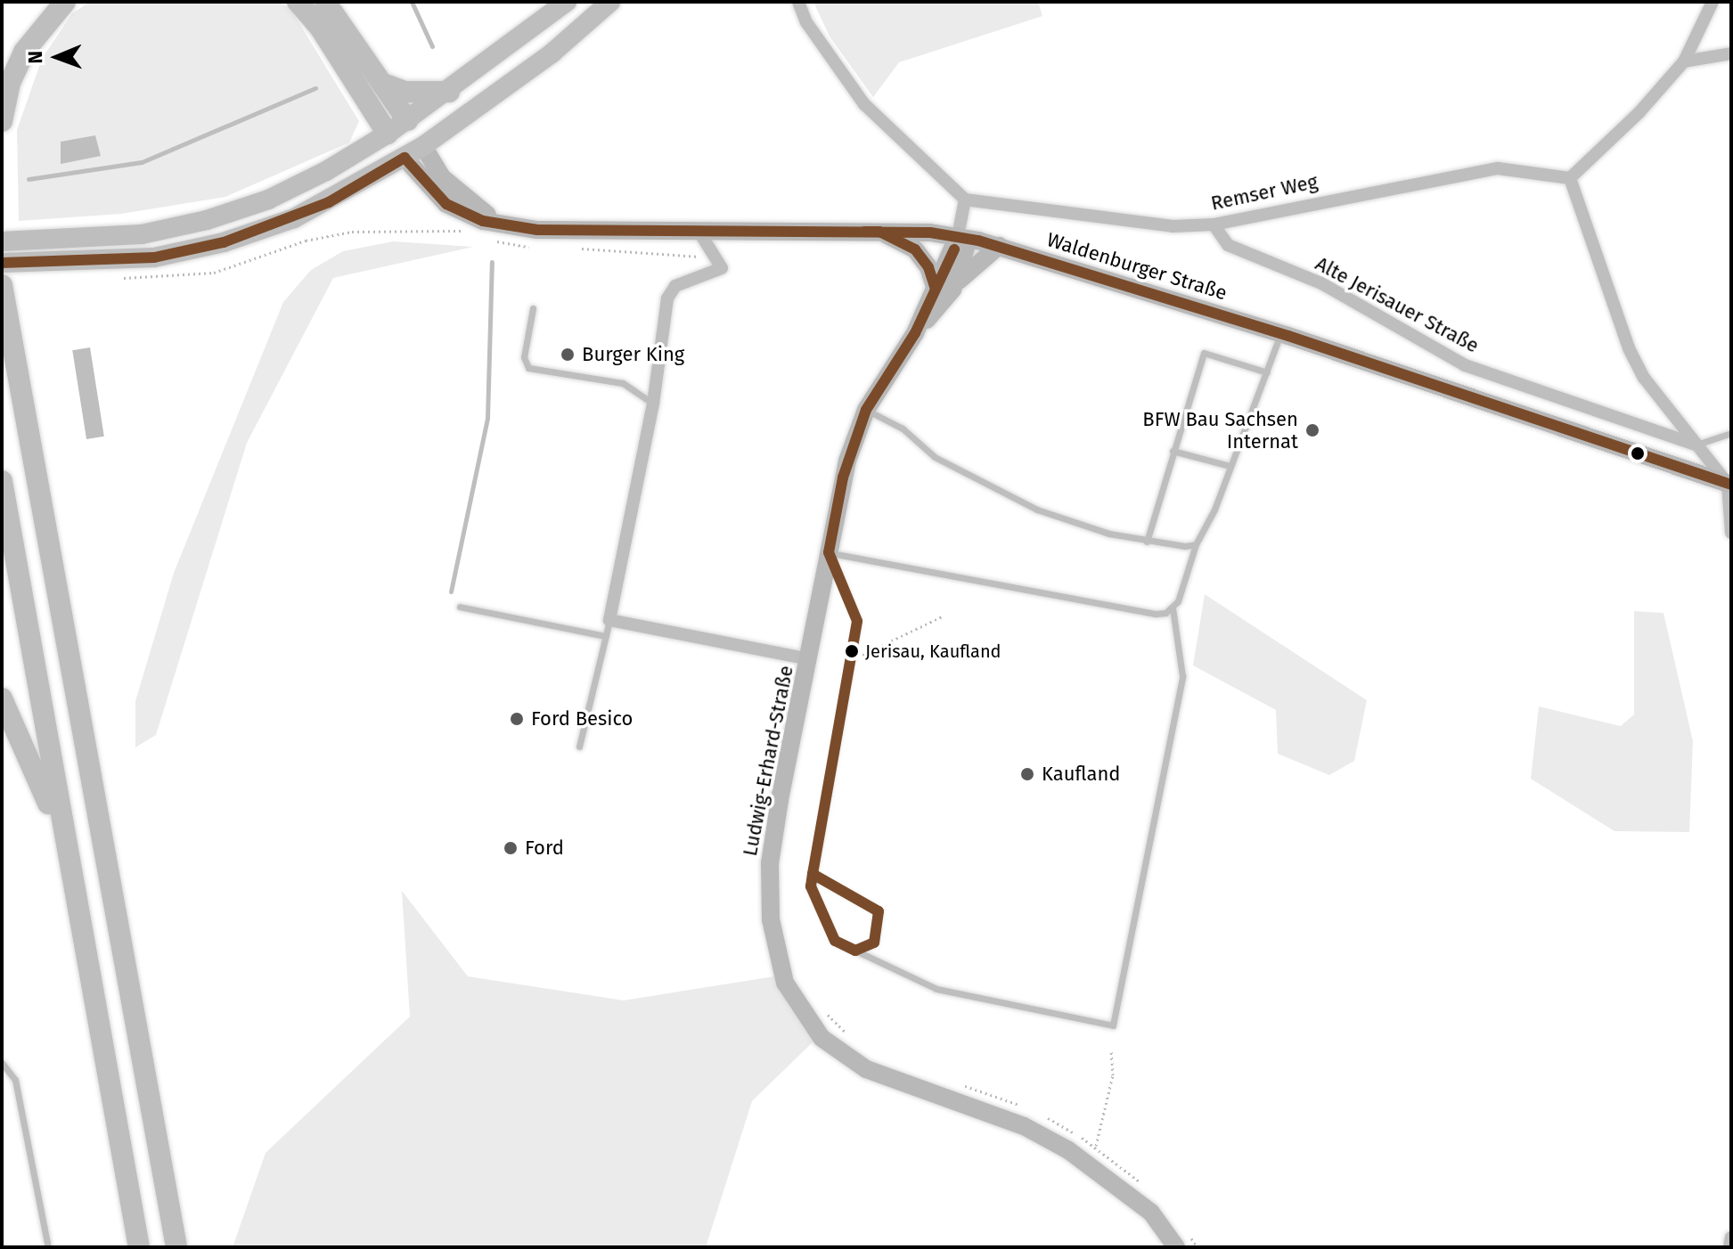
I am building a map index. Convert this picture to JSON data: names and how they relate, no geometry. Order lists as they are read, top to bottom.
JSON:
{
  "streets": {
    "street": [
      "Remser Weg",
      "Waldenburger Straße",
      "Alte Jerisauer Straße",
      "Ludwig-Erhard-Straße"
    ]
  },
  "crossings": [
    ["Remser Weg", "Alte Jerisauer Straße"],
    ["Waldenburger Straße", "Ludwig-Erhard-Straße"]
  ],
  "places": [
    "Burger King",
    "BFW Bau Sachsen Internat",
    "Jerisau, Kaufland",
    "Ford Besico",
    "Kaufland",
    "Ford"
  ],
  "north": "left"
}
